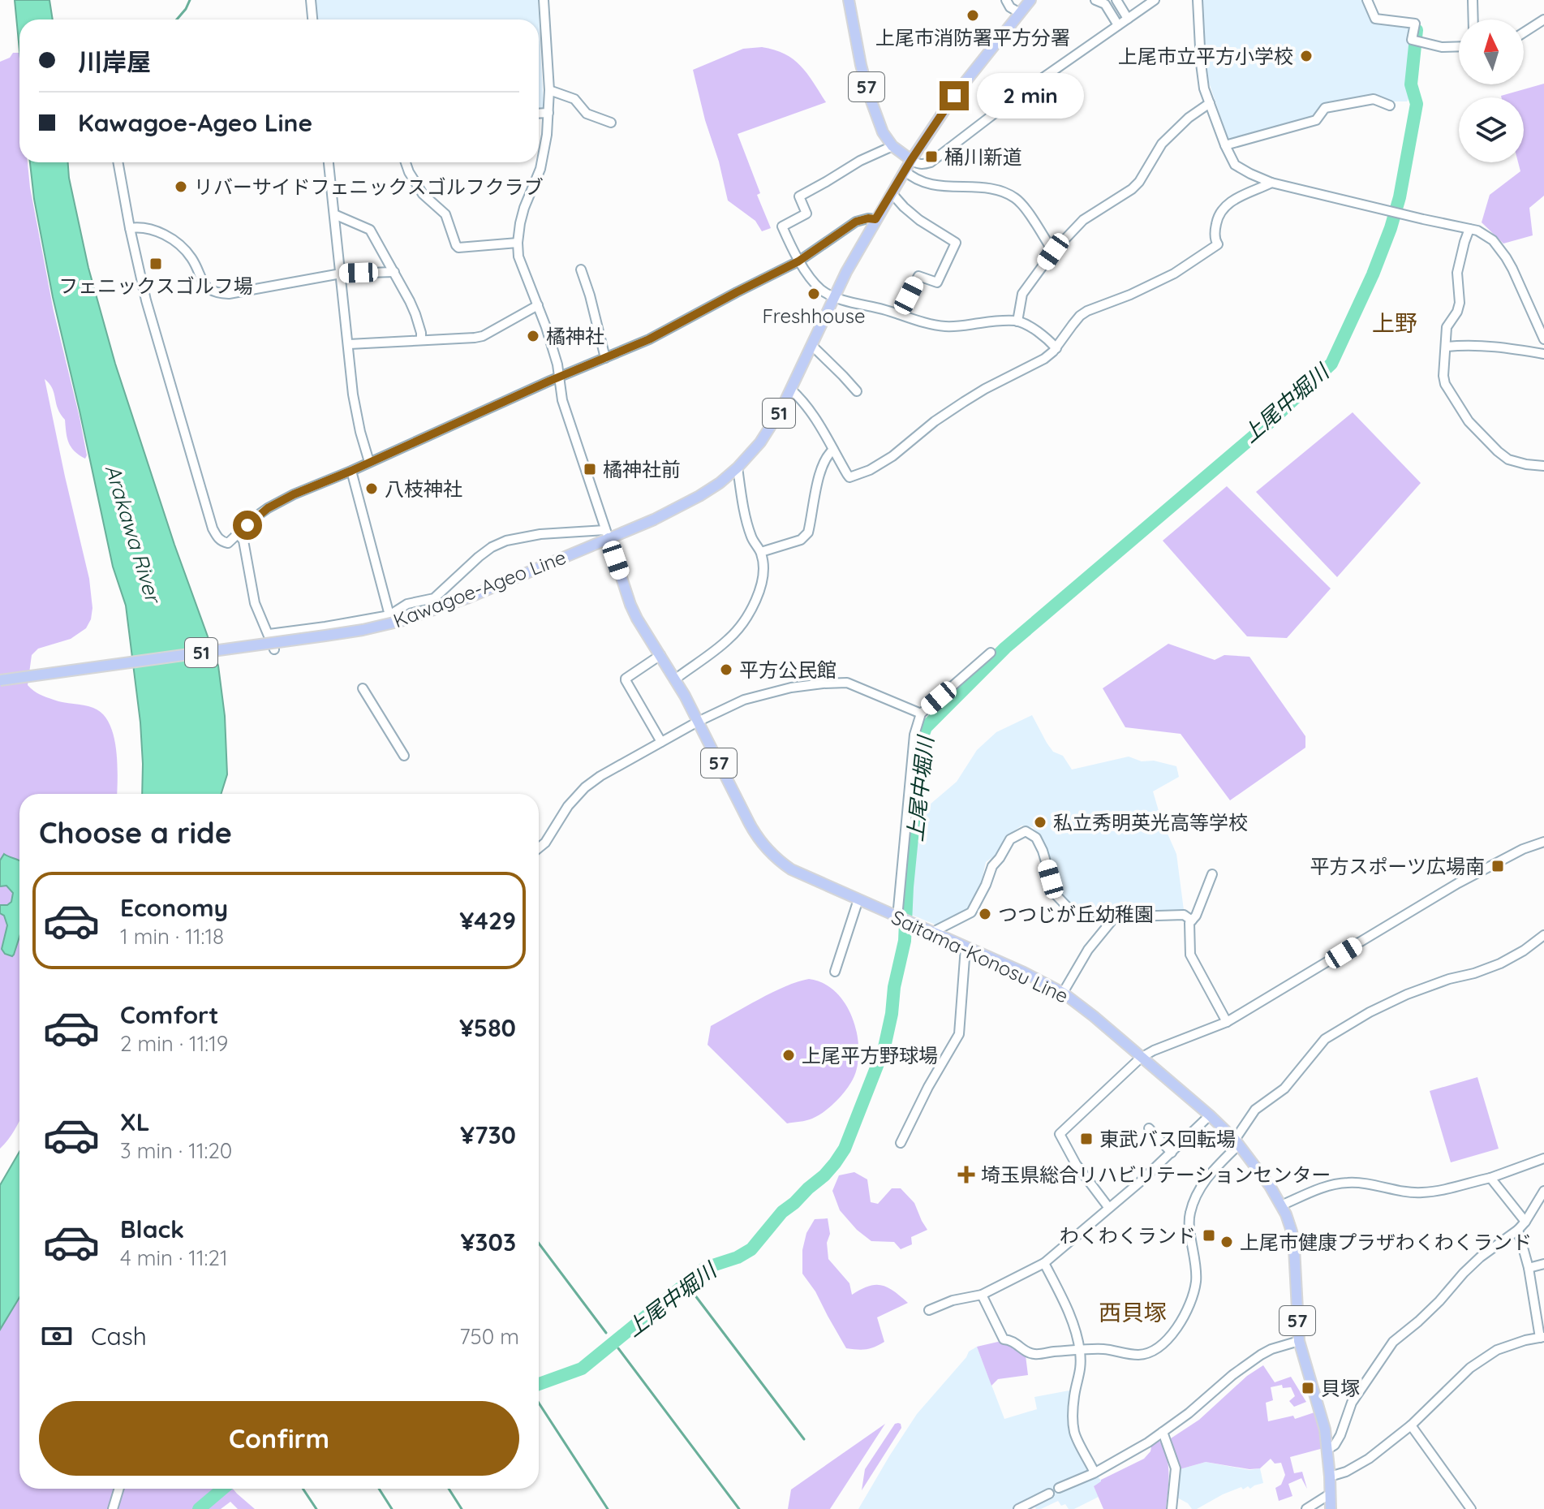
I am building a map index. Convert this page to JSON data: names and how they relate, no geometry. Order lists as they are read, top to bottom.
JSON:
{
  "streets": {
    "main road": [
      "57",
      "51",
      "Kawagoe-Ageo Line",
      "Saitama-Konosu Line"
    ]
  },
  "crossings": [
    ["57", "Kawagoe-Ageo Line"],
    ["Kawagoe-Ageo Line", "Saitama-Konosu Line"]
  ],
  "districts": ["上野", "西貝塚"],
  "water": ["上尾中堀川", "Arakawa River"],
  "places": {
    "other": [
      "上尾市消防署平方分署",
      "上尾市立平方小学校",
      "リバーサイドフェニックスゴルフクラブ",
      "Freshhouse",
      "橘神社",
      "八枝神社",
      "平方公民館",
      "私立秀明英光高等学校",
      "つつじが丘幼稚園",
      "上尾平方野球場",
      "上尾市健康プラザわくわくランド"
    ],
    "transit": [
      "桶川新道",
      "フェニックスゴルフ場",
      "橘神社前",
      "平方スポーツ広場南",
      "東武バス回転場",
      "わくわくランド",
      "貝塚"
    ],
    "health": ["埼玉県総合リハビリテーションセンター"]
  },
  "north": "top",
  "page": {
    "banner": ["川岸屋", "Kawagoe-Ageo Line"],
    "bubble": "2 min",
    "heading": "Choose a ride",
    "list": [
      {
        "name": "Economy",
        "note": "1 min · 11:18",
        "value": "¥429"
      },
      {
        "name": "Comfort",
        "note": "2 min · 11:19",
        "value": "¥580"
      },
      {
        "name": "XL",
        "note": "3 min · 11:20",
        "value": "¥730"
      },
      {
        "name": "Black",
        "note": "4 min · 11:21",
        "value": "¥303"
      }
    ],
    "pay": ["Cash", "750 m"],
    "buttons": "Confirm"
  }
}
